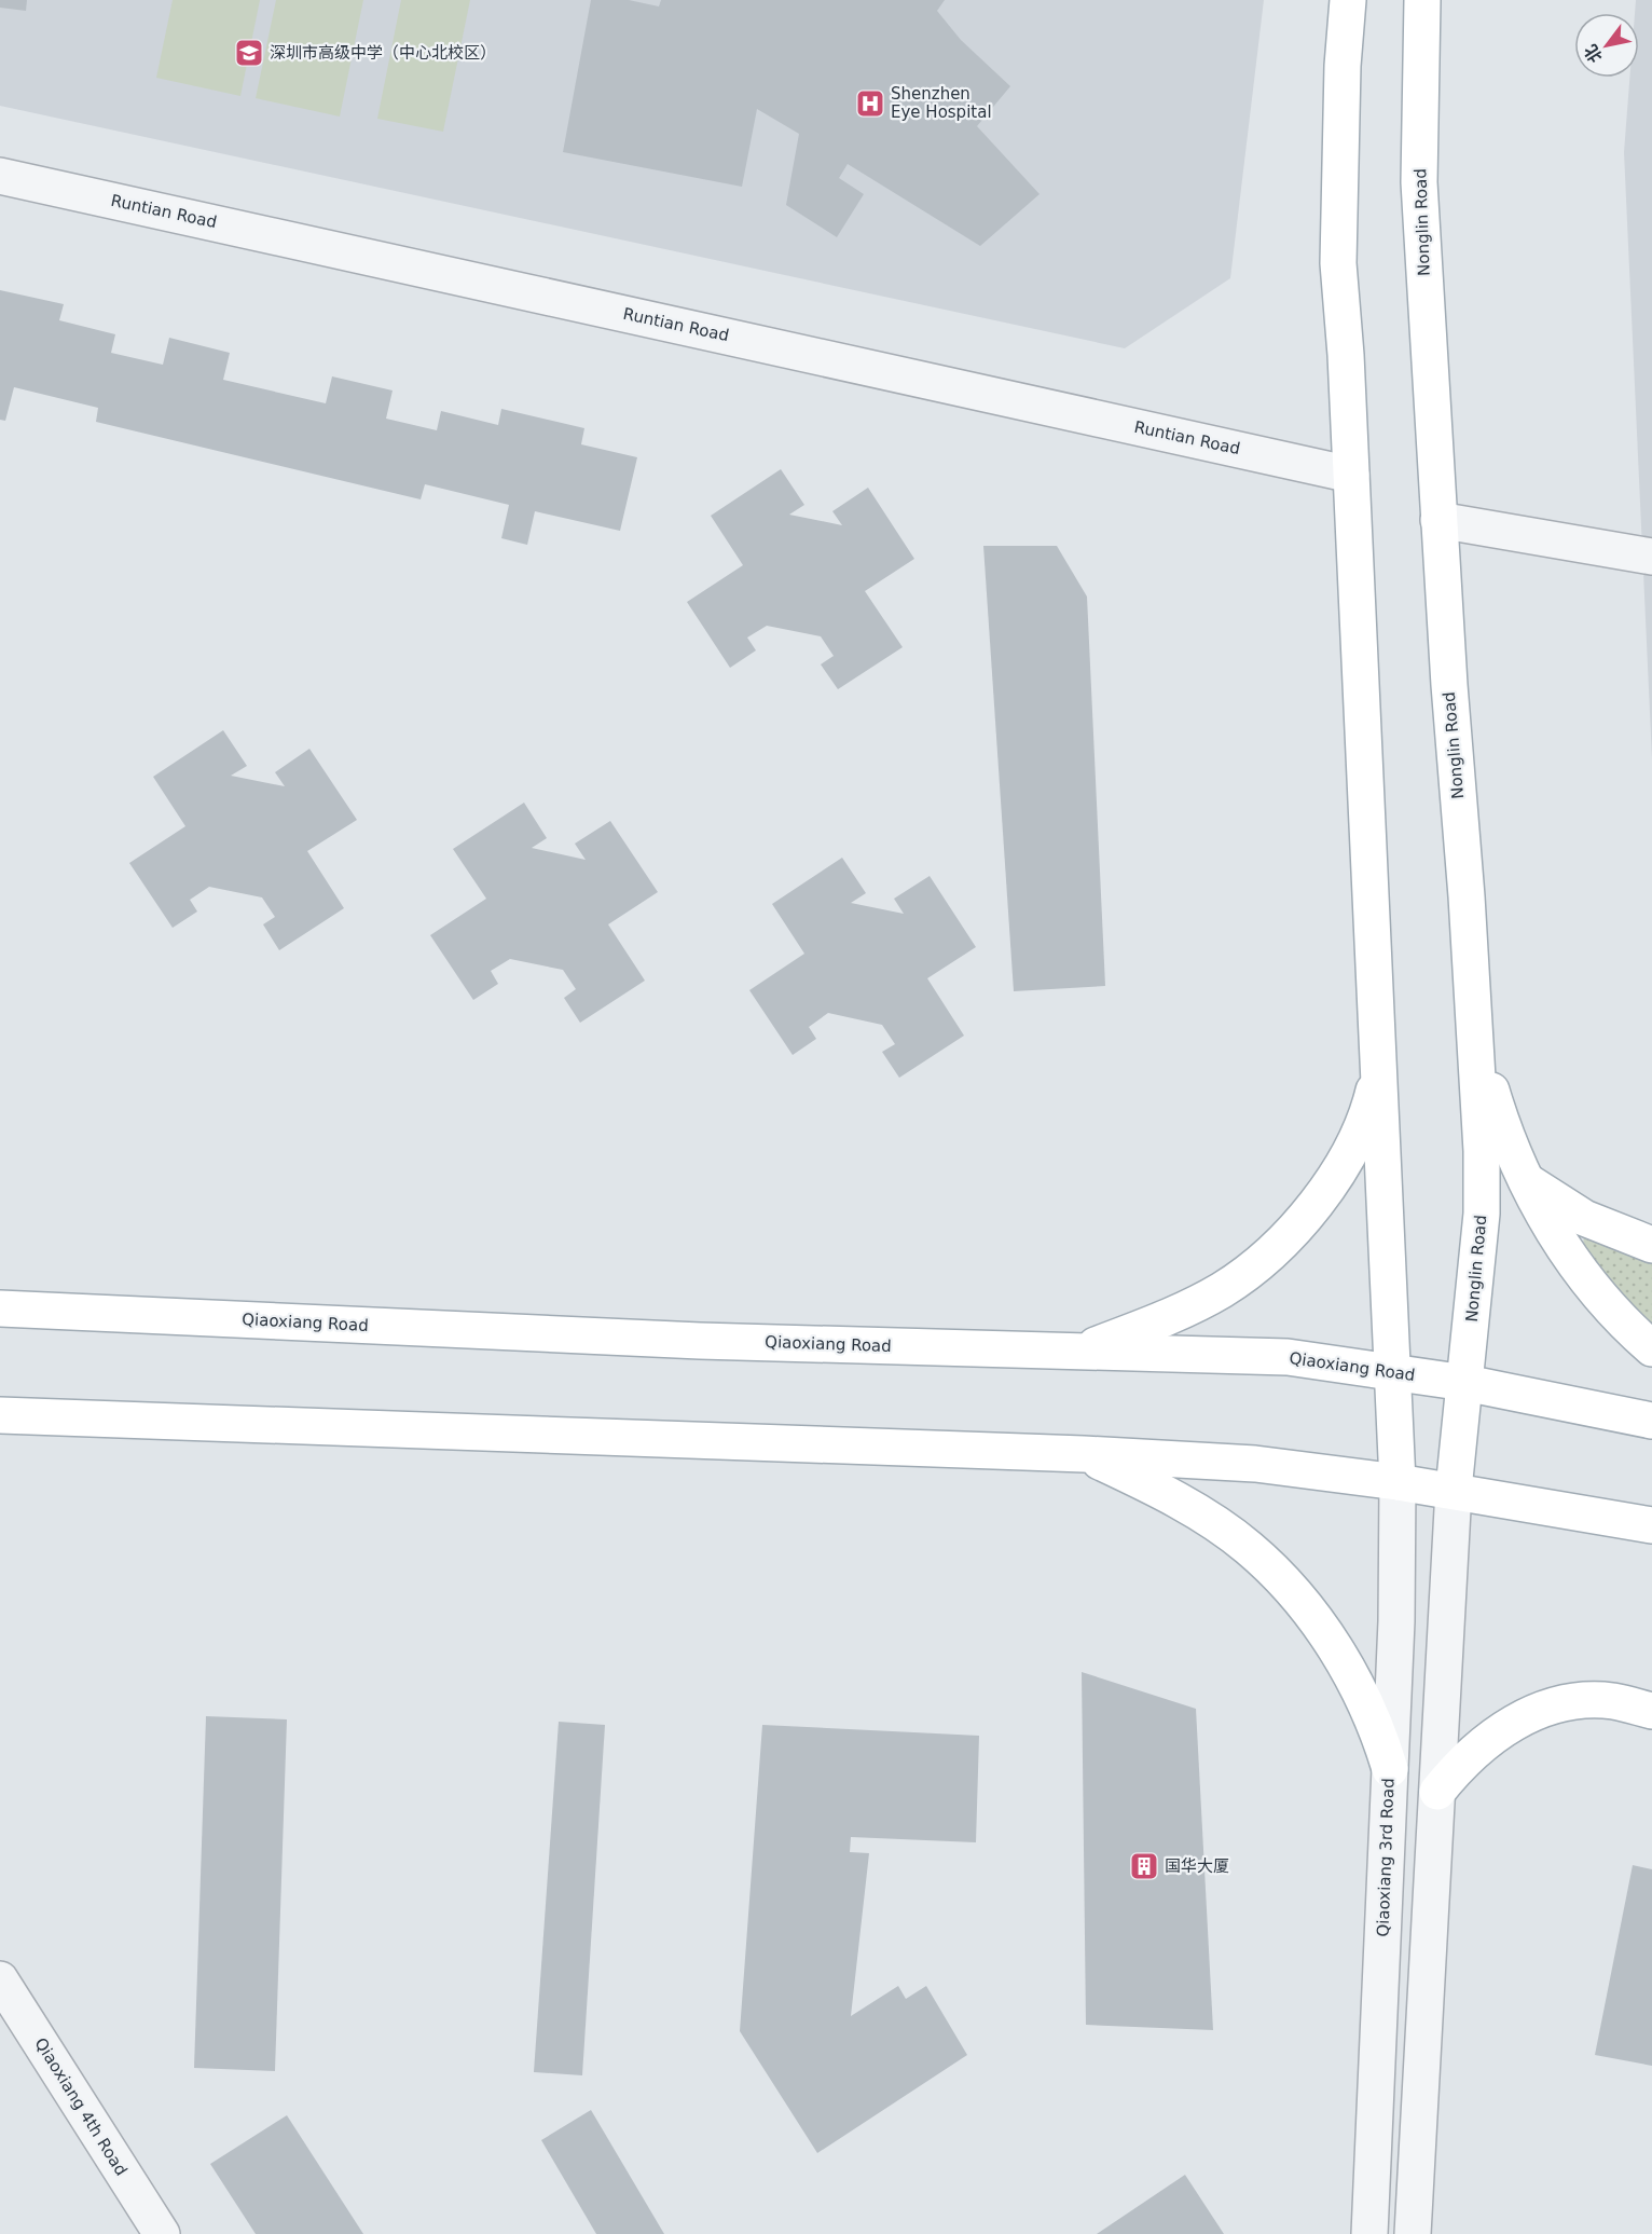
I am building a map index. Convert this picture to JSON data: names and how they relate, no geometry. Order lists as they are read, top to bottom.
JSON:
{
  "streets": {
    "main road": ["Nonglin Road", "Qiaoxiang Road"],
    "street": ["Runtian Road", "Qiaoxiang 3rd Road", "Qiaoxiang 4th Road"]
  },
  "crossings": [
    ["Nonglin Road", "Qiaoxiang Road"]
  ],
  "places": {
    "school or university": ["深圳市高级中学（中心北校区）"],
    "hospital": ["Shenzhen Eye Hospital"],
    "building": ["国华大厦"]
  },
  "north": "bottom left"
}
